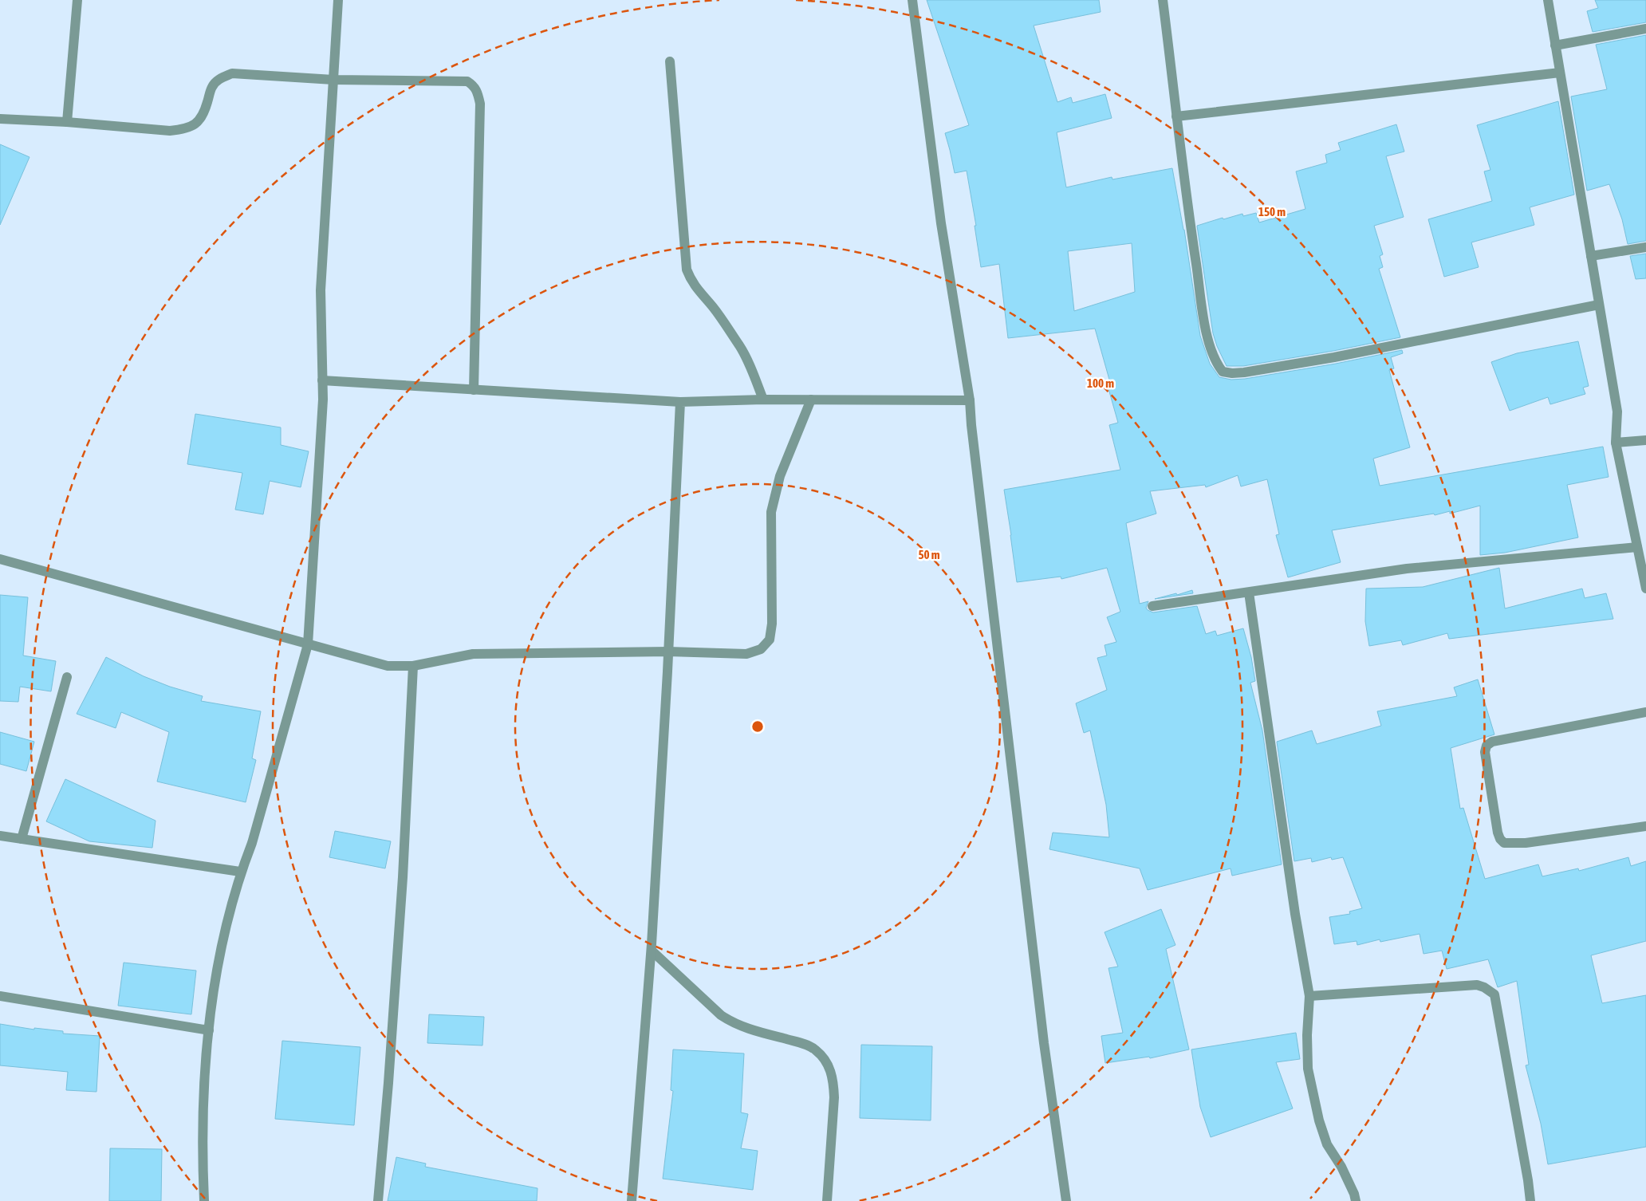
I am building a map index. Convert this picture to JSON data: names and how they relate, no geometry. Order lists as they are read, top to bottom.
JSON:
{
  "rings": ["150 m", "100 m", "50 m"]
}
